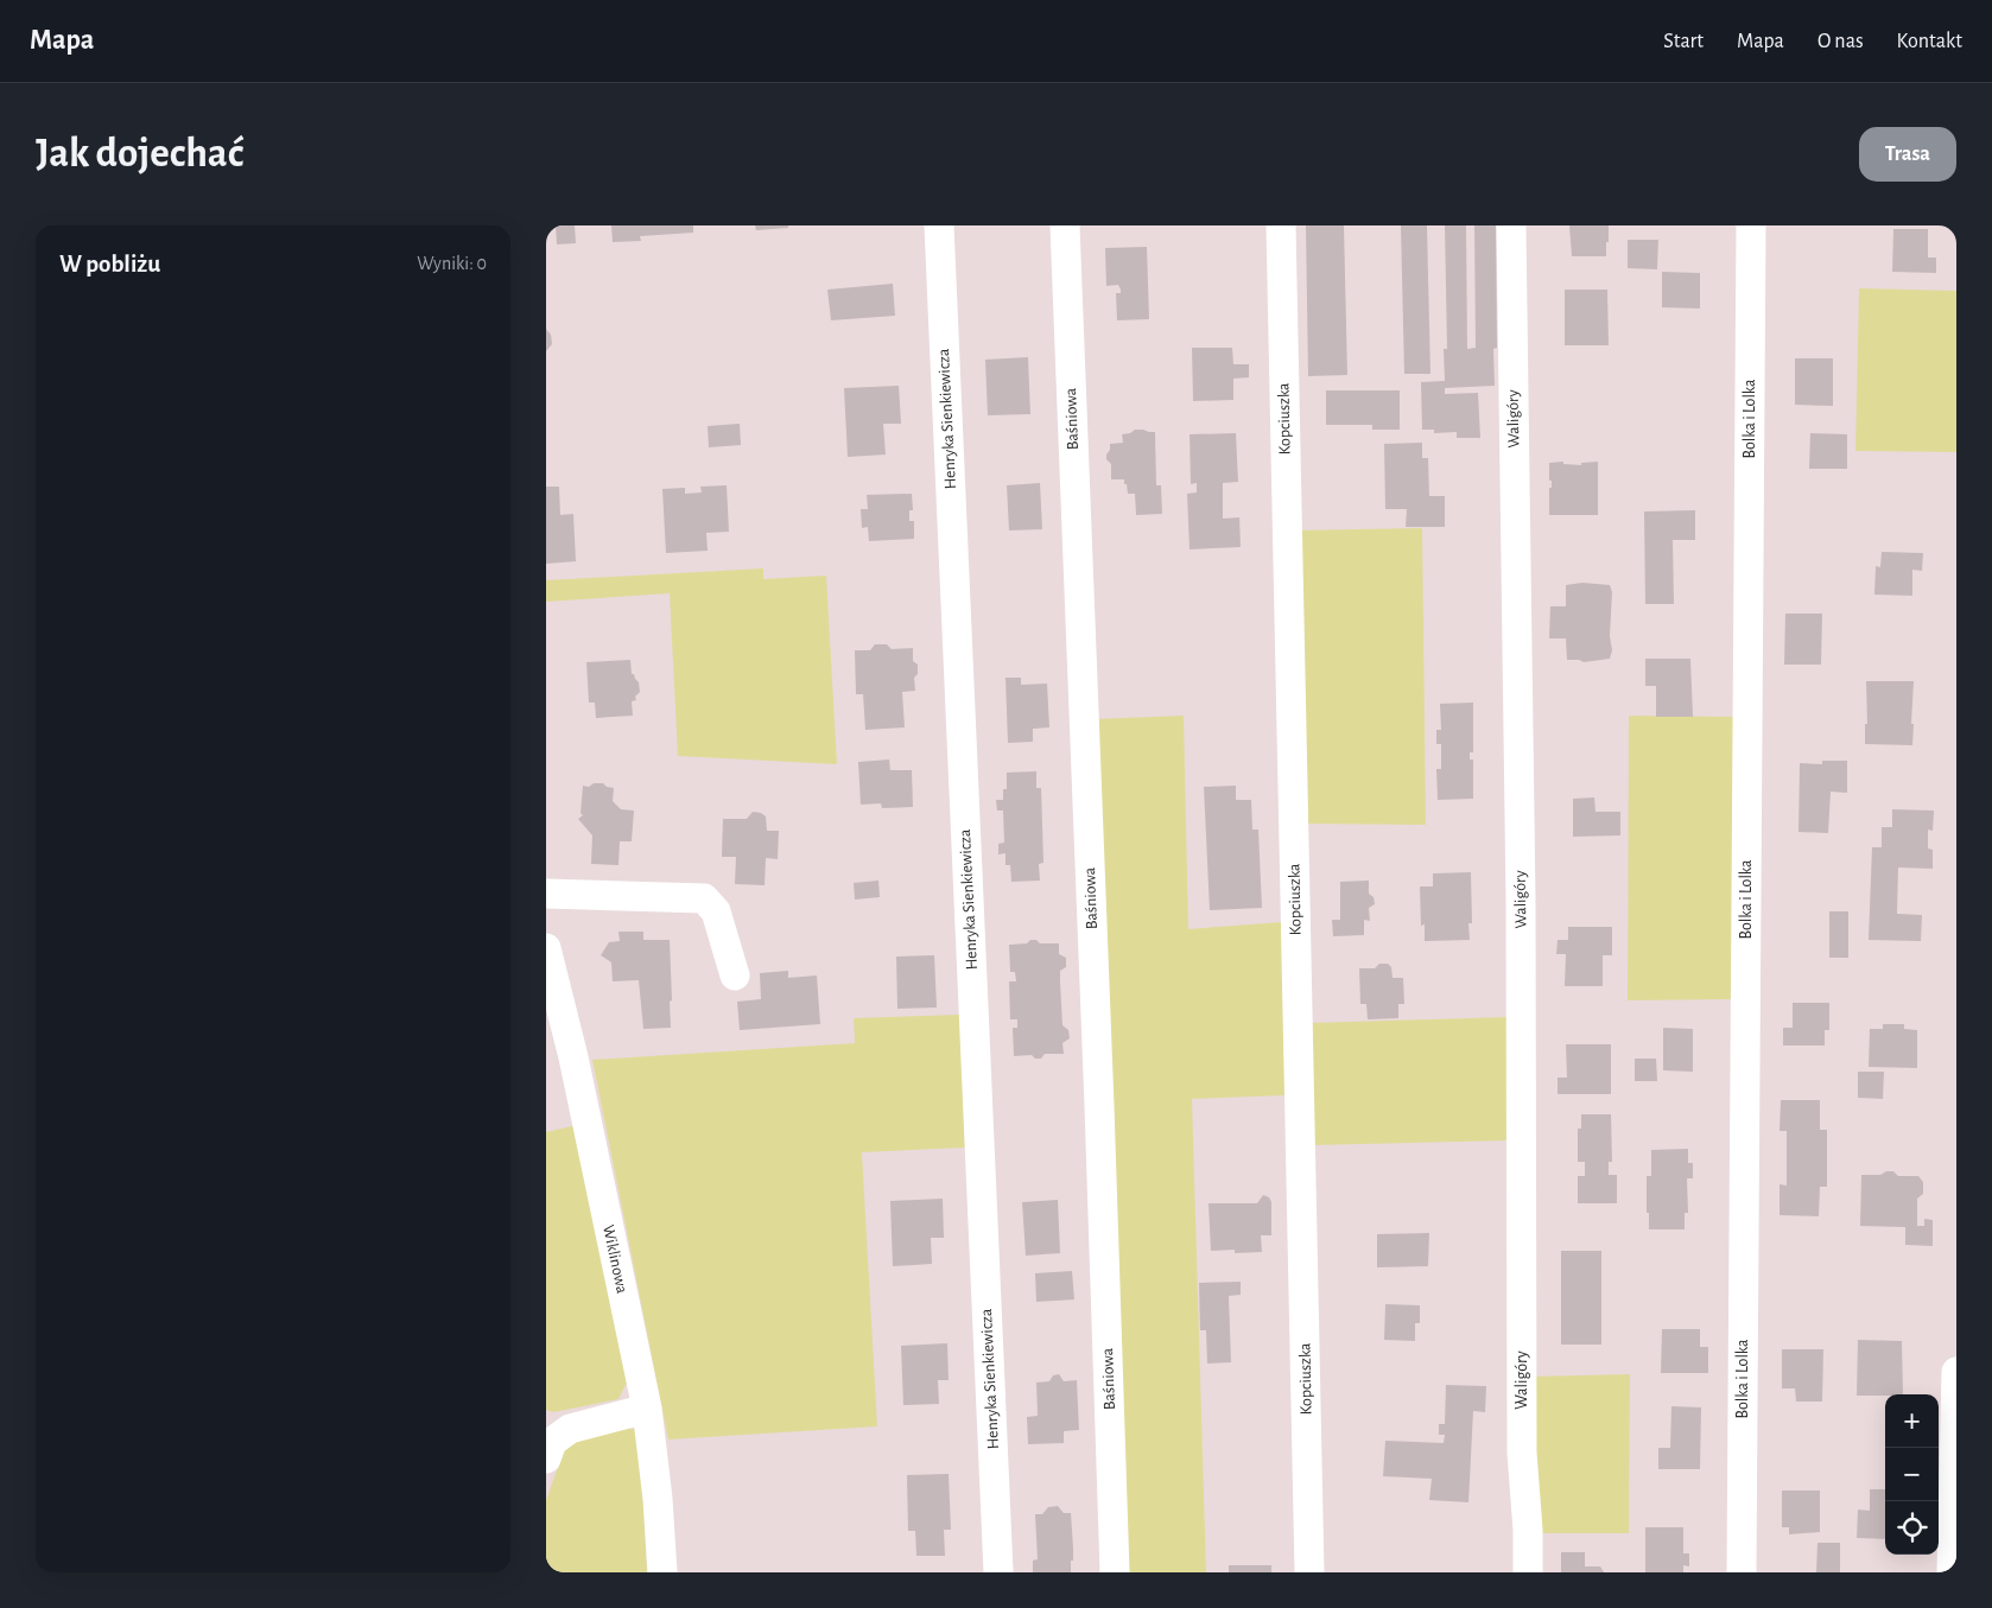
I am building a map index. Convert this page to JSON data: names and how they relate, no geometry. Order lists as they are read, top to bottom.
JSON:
{
  "streets": {
    "street": [
      "Henryka Sienkiewicza",
      "Baśniowa",
      "Kopciuszka",
      "Waligóry",
      "Bolka i Lolka",
      "Wiklinowa"
    ]
  },
  "page": {
    "header": "Mapa",
    "nav": [
      "Start",
      "Mapa",
      "O nas",
      "Kontakt"
    ],
    "buttons": "Trasa",
    "title": "Jak dojechać",
    "heading": ["W pobliżu", "Wyniki: 0"],
    "map_buttons": ["+", "−"]
  }
}
